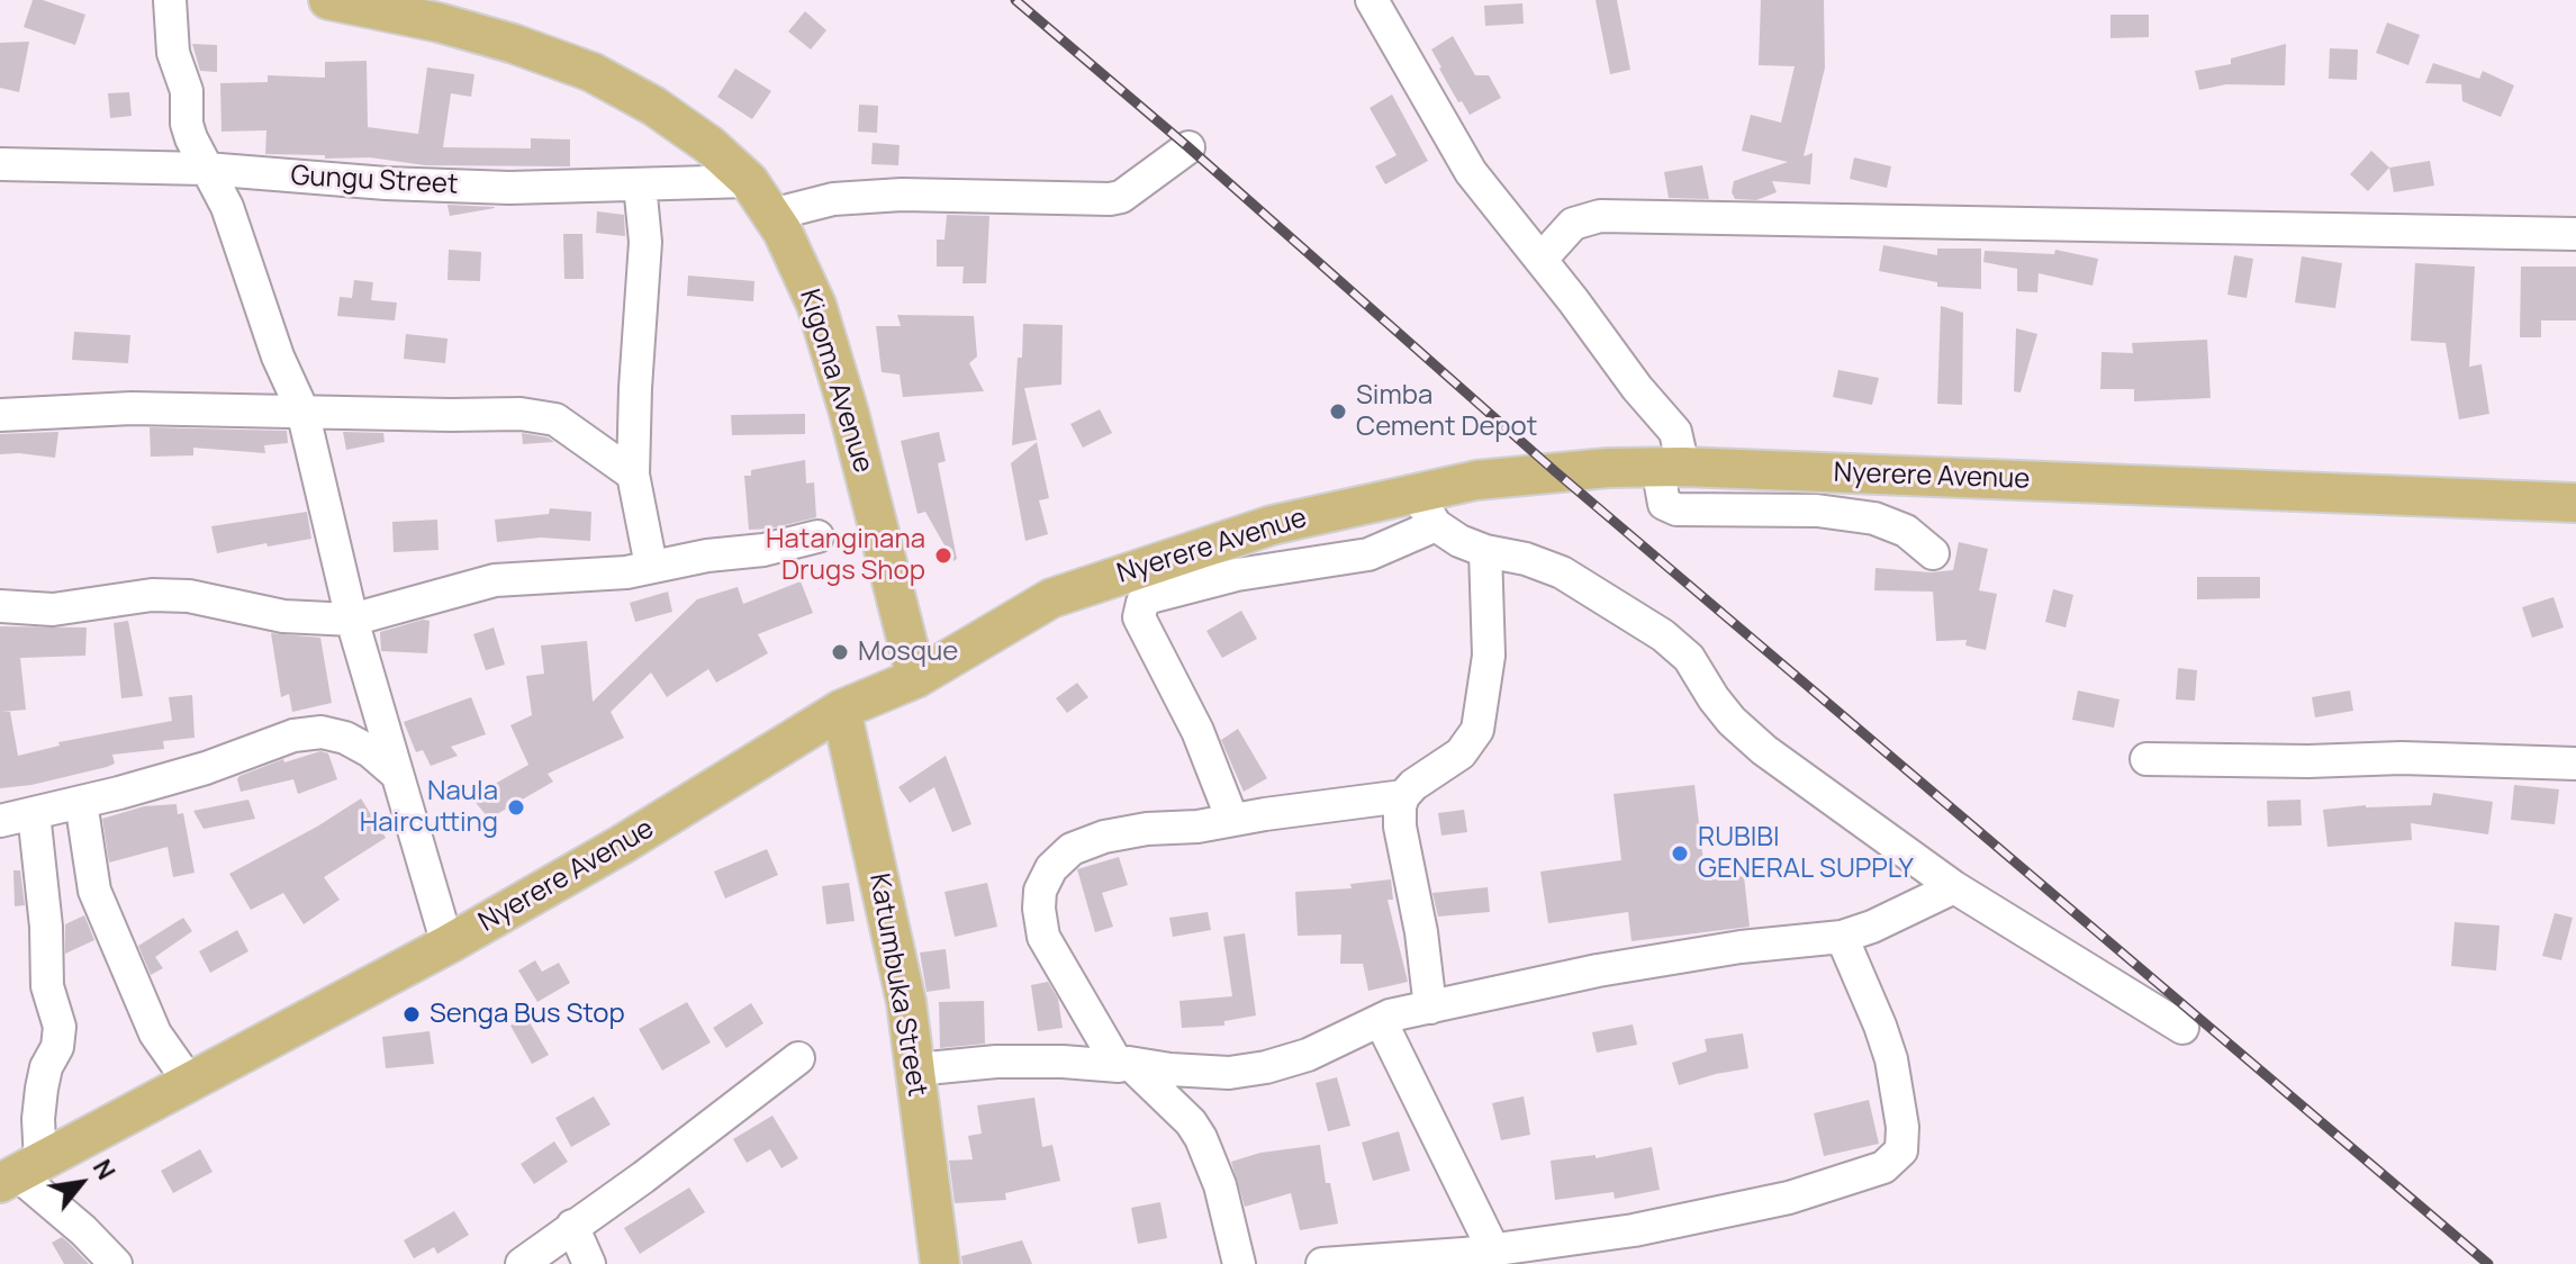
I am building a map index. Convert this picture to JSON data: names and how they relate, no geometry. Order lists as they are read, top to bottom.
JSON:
{
  "streets": {
    "main road": ["Kigoma Avenue", "Nyerere Avenue", "Katumbuka Street"],
    "street": ["Gungu Street"]
  },
  "crossings": [
    ["Gungu Street", "Kigoma Avenue"],
    ["Kigoma Avenue", "Nyerere Avenue"],
    ["Nyerere Avenue", "Katumbuka Street"]
  ],
  "places": [
    "Simba Cement Depot",
    "Hatanginana Drugs Shop",
    "Mosque",
    "Naula Haircutting",
    "RUBIBI GENERAL SUPPLY",
    "Senga Bus Stop"
  ],
  "north": "top right"
}
